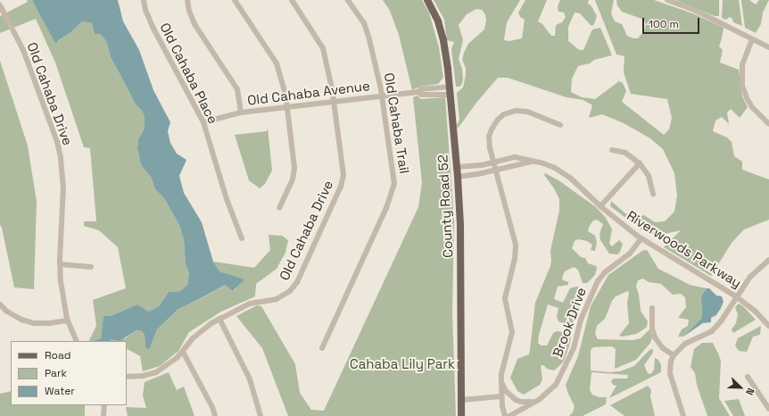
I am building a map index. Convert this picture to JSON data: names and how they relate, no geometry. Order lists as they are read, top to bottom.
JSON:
{
  "streets": {
    "main road": ["County Road 52"],
    "street": [
      "Old Cahaba Place",
      "Old Cahaba Avenue",
      "Old Cahaba Drive",
      "Old Cahaba Trail",
      "Riverwoods Parkway",
      "Brook Drive"
    ]
  },
  "crossings": [
    ["Old Cahaba Place", "Old Cahaba Avenue"],
    ["Old Cahaba Avenue", "Old Cahaba Drive"],
    ["Old Cahaba Avenue", "Old Cahaba Trail"],
    ["Old Cahaba Avenue", "County Road 52"],
    ["County Road 52", "Riverwoods Parkway"],
    ["Riverwoods Parkway", "Brook Drive"]
  ],
  "parks": ["Cahaba Lily Park"],
  "legend": ["Road", "Park", "Water"],
  "scale_bar": "100 m",
  "north": "bottom right"
}
